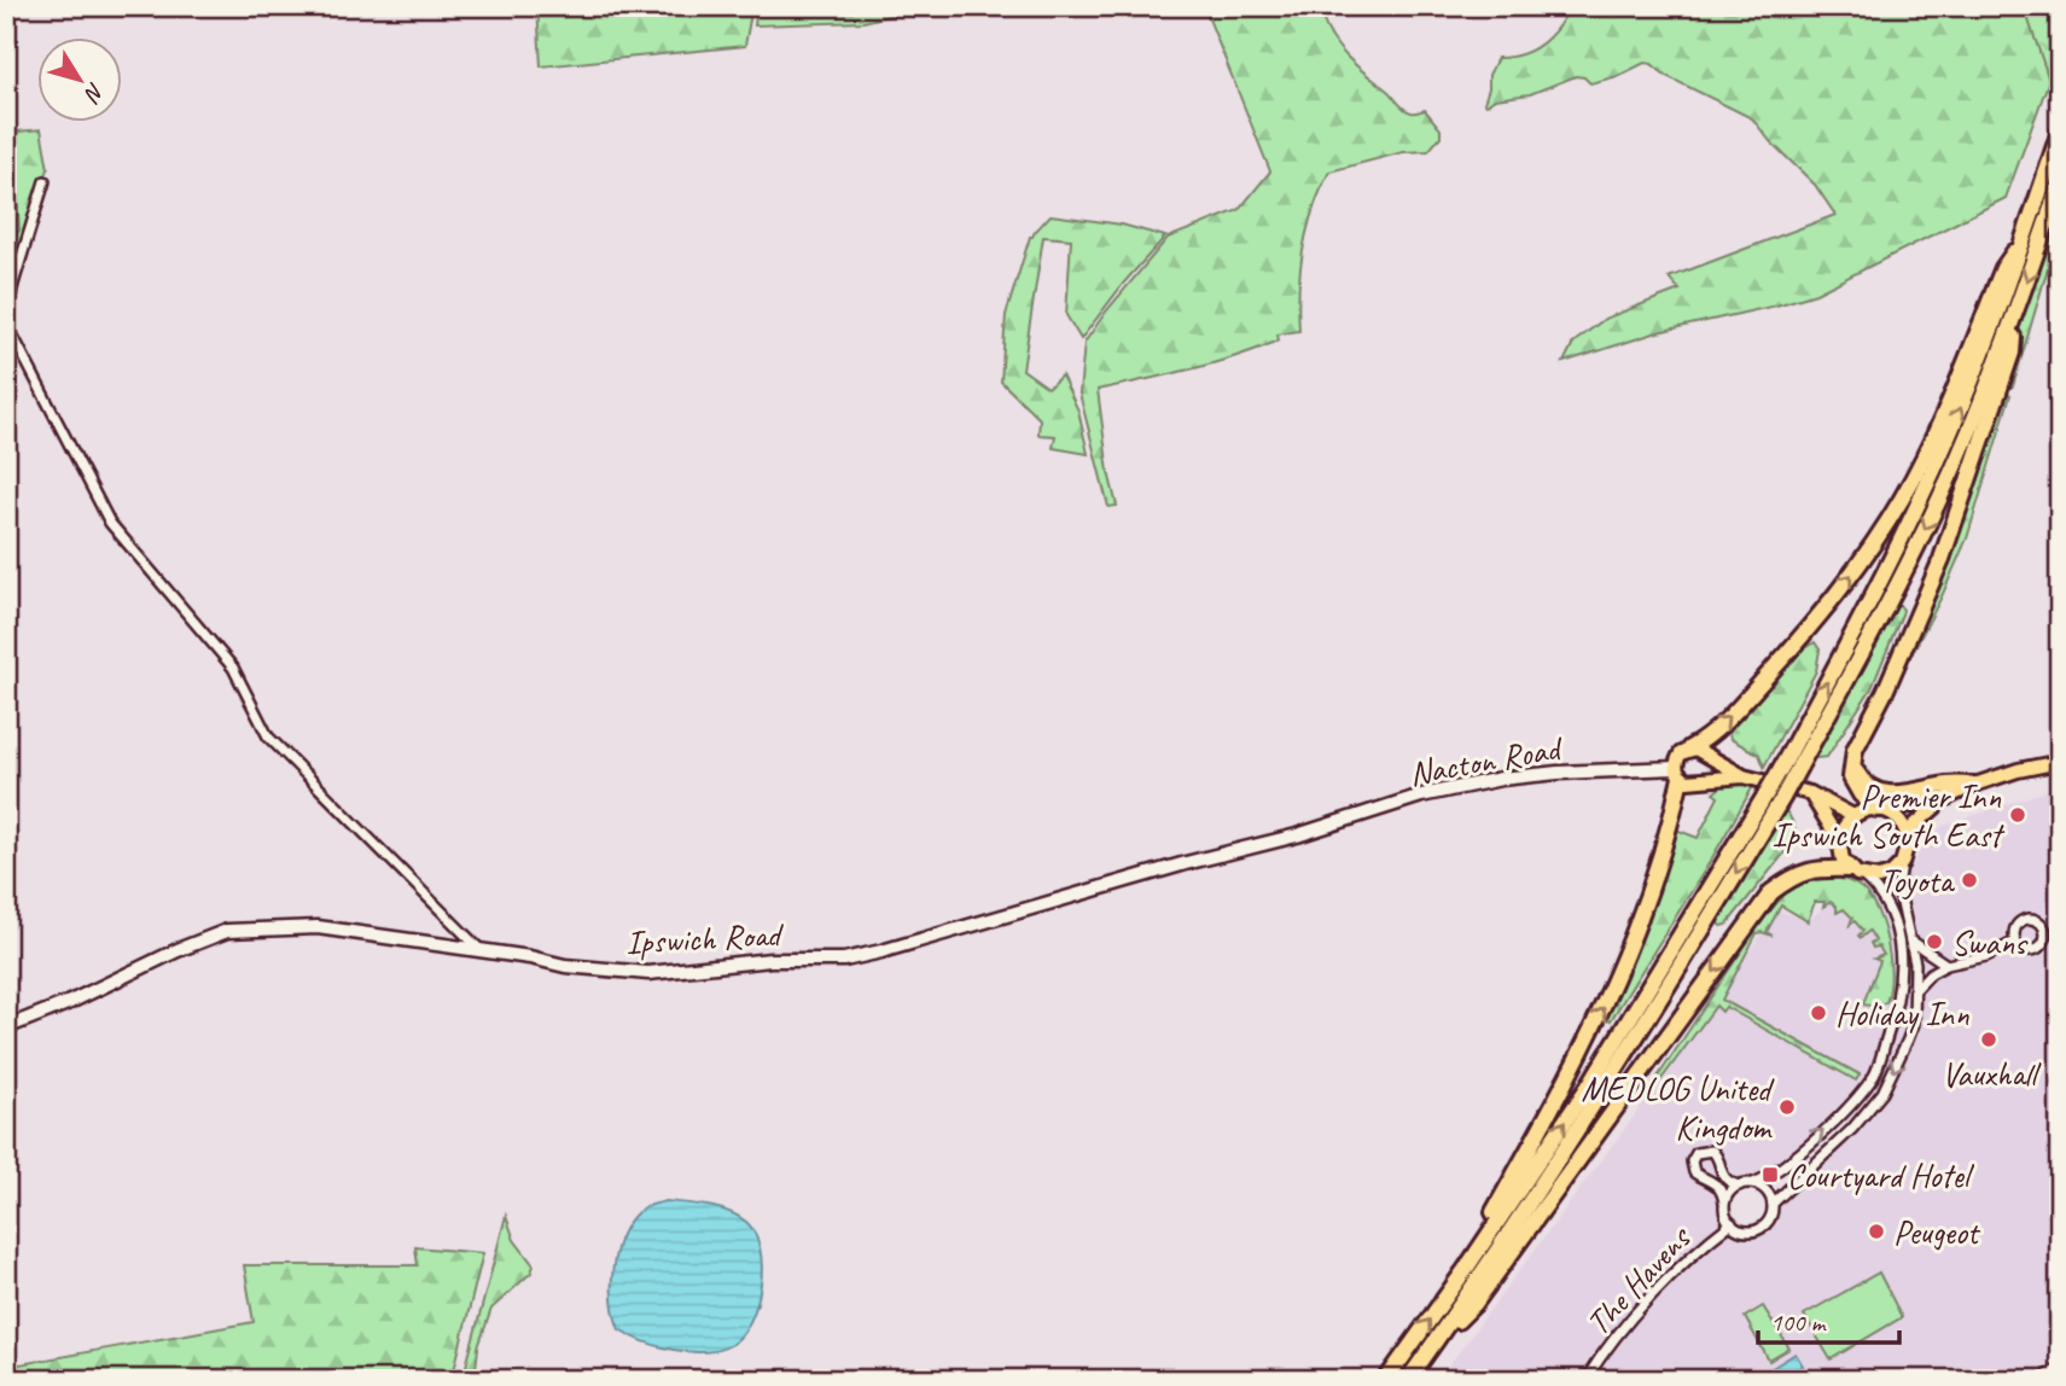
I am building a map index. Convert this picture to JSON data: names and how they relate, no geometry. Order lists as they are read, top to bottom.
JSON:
{
  "streets": {
    "street": ["Nacton Road", "Ipswich Road", "The Havens"]
  },
  "crossings": [
    ["Nacton Road", "Ipswich Road"]
  ],
  "one_way": ["The Havens"],
  "places": {
    "other": [
      "Premier Inn Ipswich South East",
      "Toyota",
      "Swans",
      "Holiday Inn",
      "Vauxhall",
      "MEDLOG United Kingdom",
      "Peugeot"
    ],
    "transit": ["Courtyard Hotel"]
  },
  "scale_bar": "100 m",
  "north": "bottom right"
}
